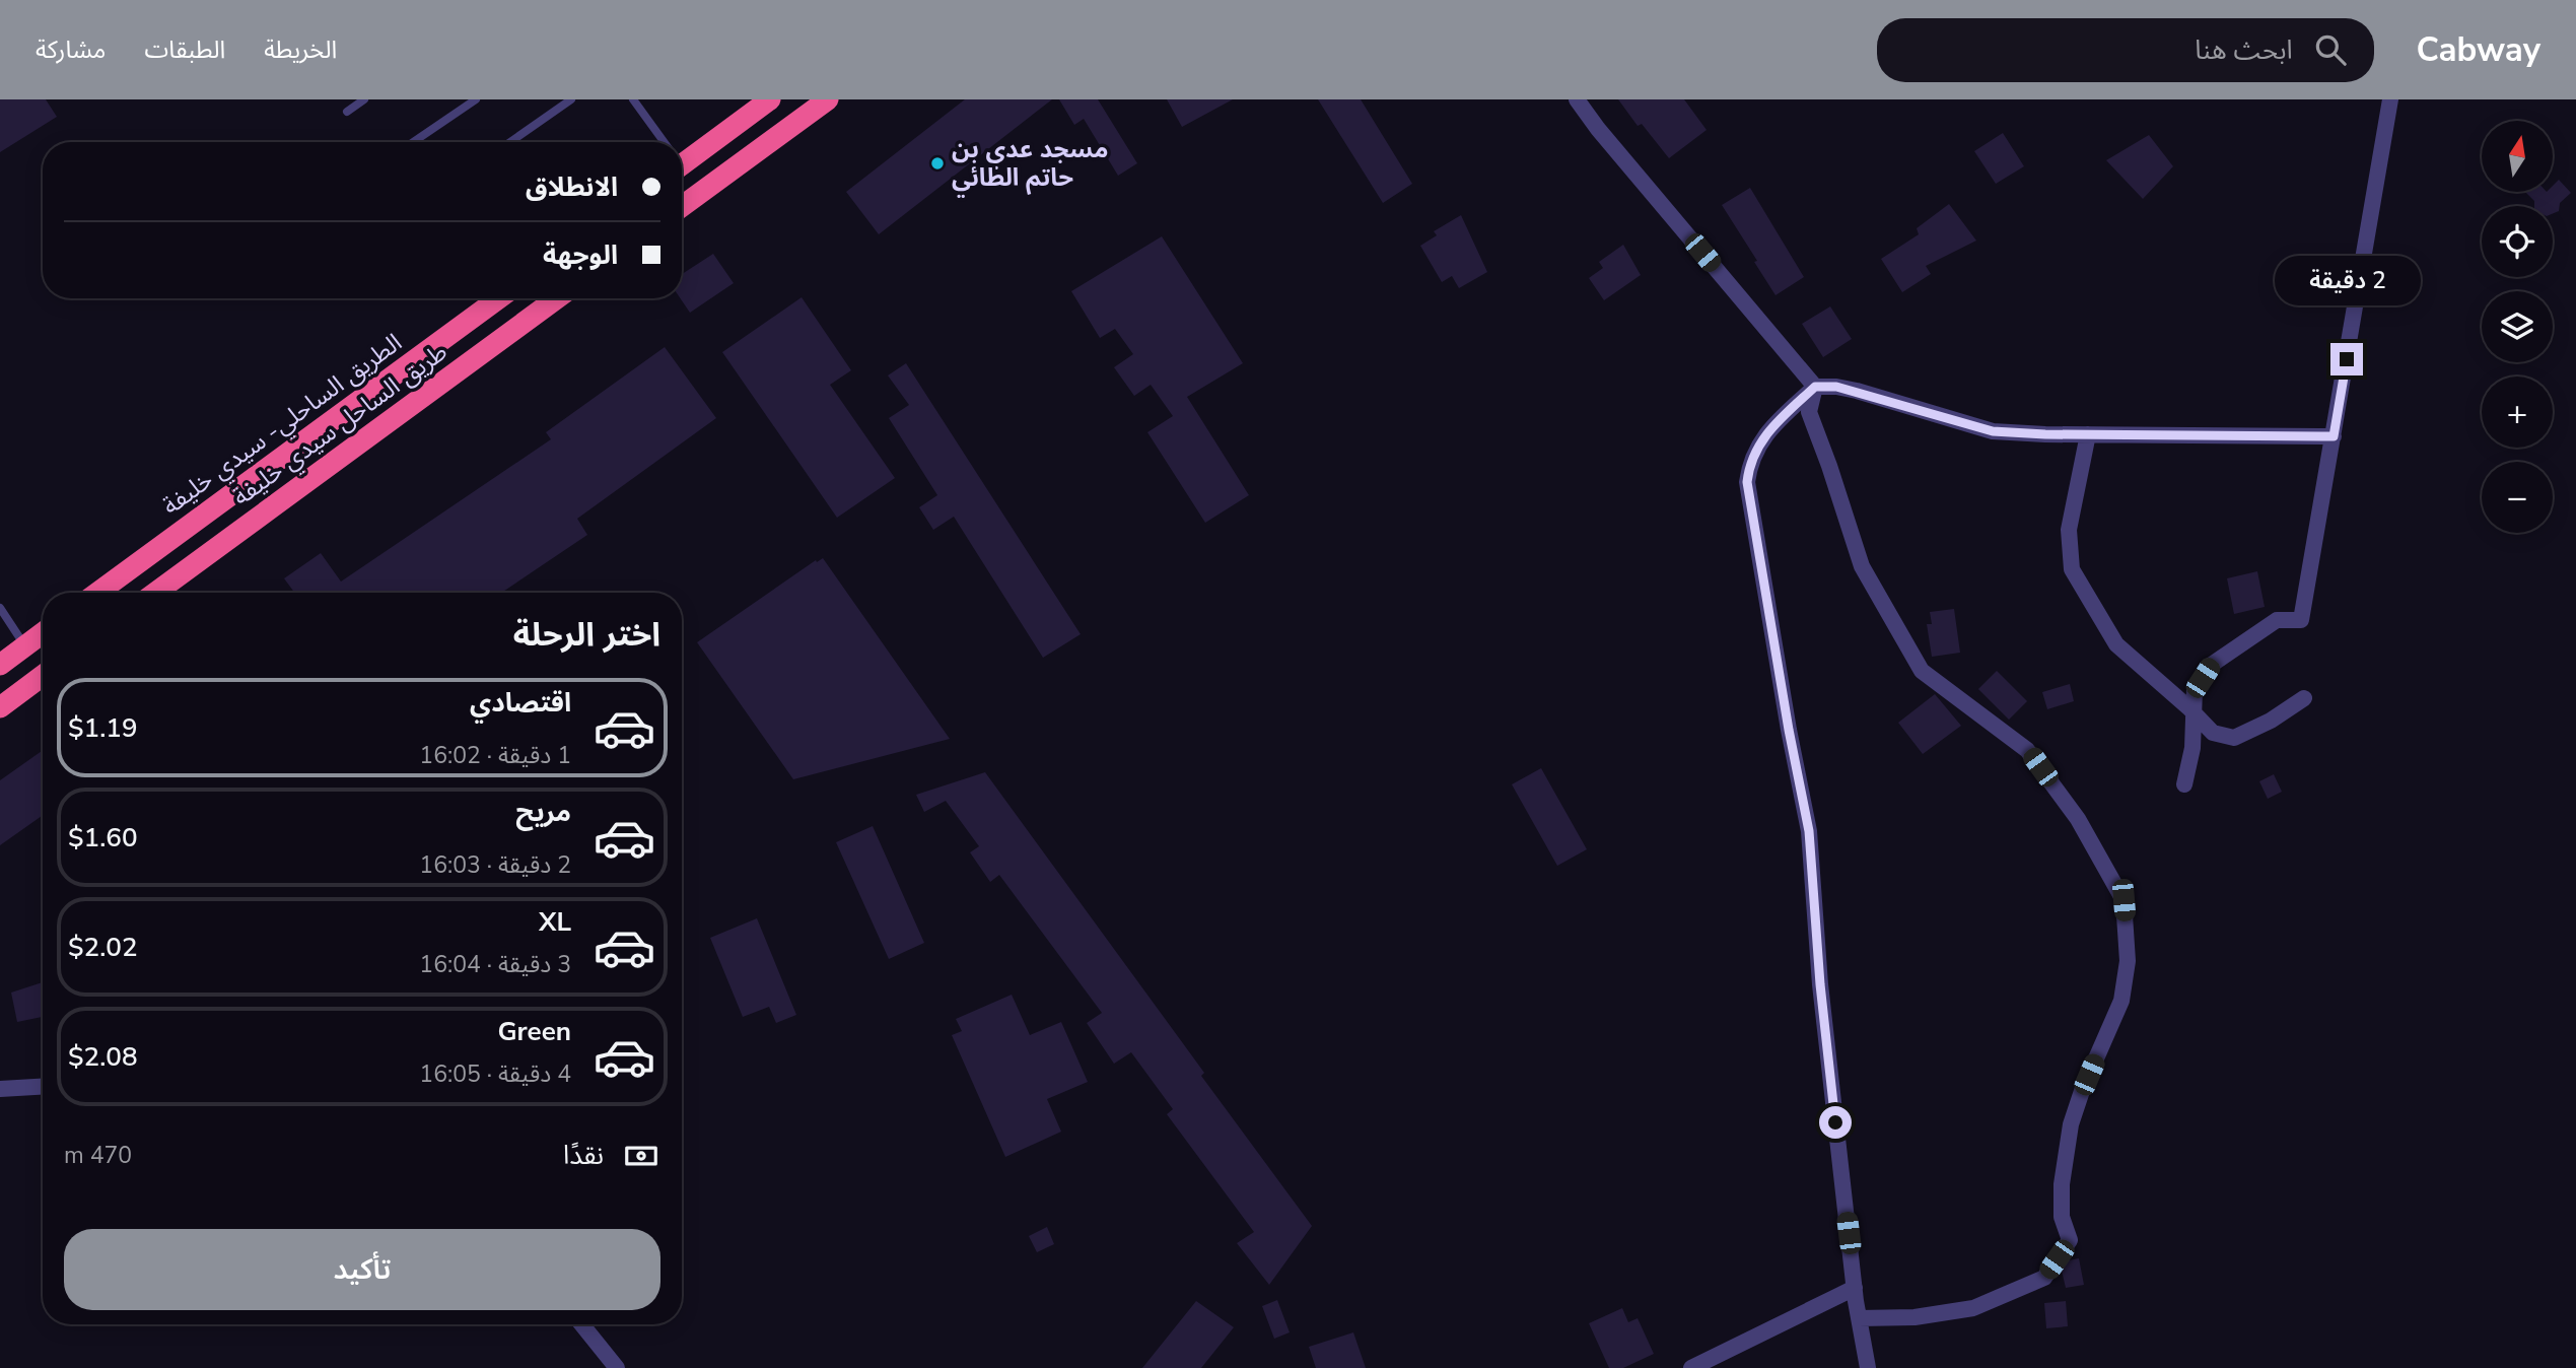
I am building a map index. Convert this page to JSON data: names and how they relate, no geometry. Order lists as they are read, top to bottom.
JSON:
{
  "streets": {
    "highway": ["الطريق الساحلي- سيدي خليفة", "طريق الساحل سيدي خليفة"]
  },
  "places": ["مسجد عدي بن حاتم الطائي"],
  "north": "top",
  "page": {
    "header": "Cabway",
    "search": "ابحث هنا",
    "nav": ["الخريطة", "الطبقات", "مشاركة"],
    "map_buttons": ["+", "−"],
    "banner": ["الانطلاق", "الوجهة"],
    "bubble": "2 دقيقة",
    "heading": "اختر الرحلة",
    "list": [
      {
        "name": "اقتصادي",
        "note": "1 دقيقة · 16:02",
        "value": "$1.19"
      },
      {
        "name": "مريح",
        "note": "2 دقيقة · 16:03",
        "value": "$1.60"
      },
      {
        "name": "XL",
        "note": "3 دقيقة · 16:04",
        "value": "$2.02"
      },
      {
        "name": "Green",
        "note": "4 دقيقة · 16:05",
        "value": "$2.08"
      }
    ],
    "pay": ["نقدًا", "470 m"],
    "buttons": "تأكيد"
  }
}
